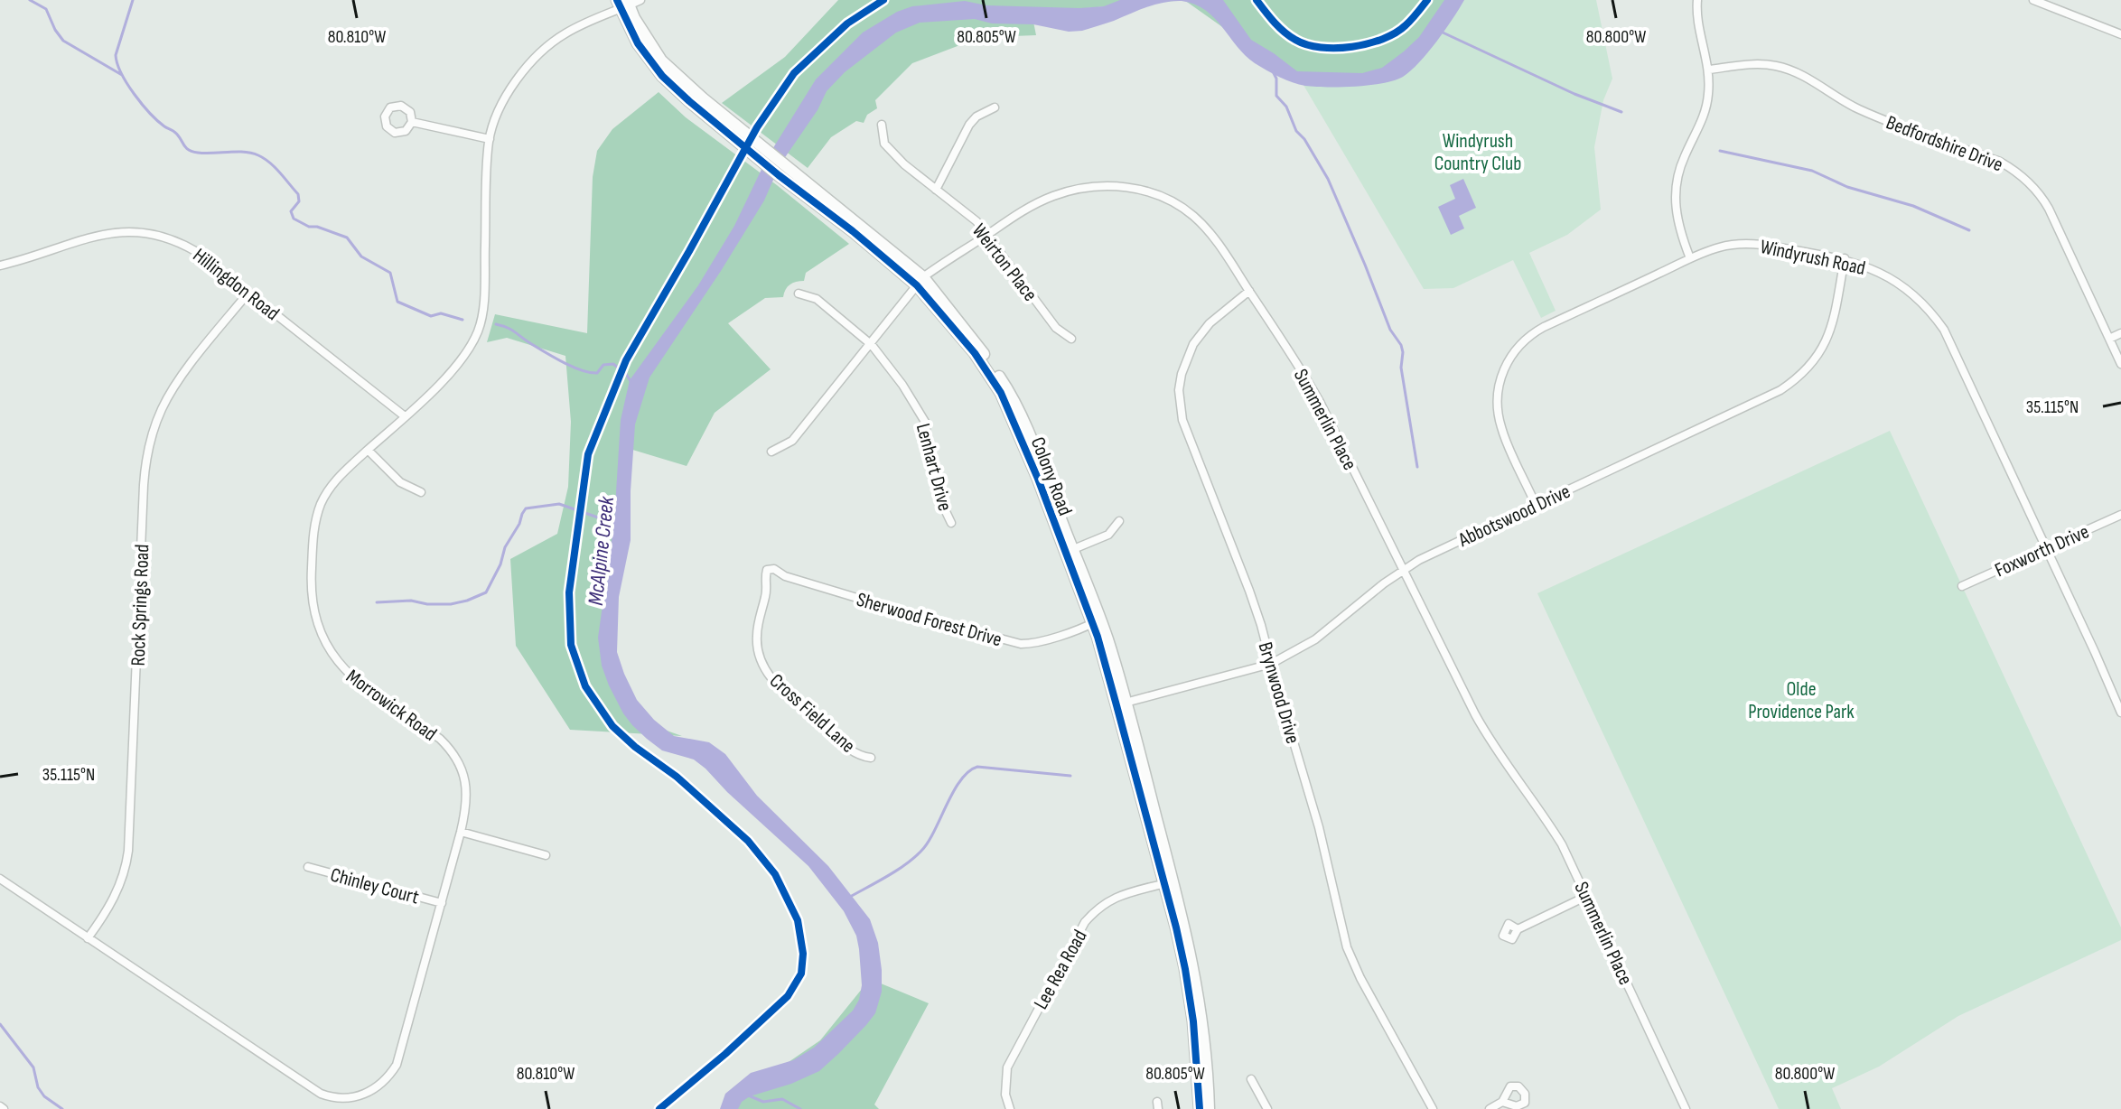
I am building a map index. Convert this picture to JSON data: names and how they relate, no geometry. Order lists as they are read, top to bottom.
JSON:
{
  "streets": {
    "main road": ["Colony Road"],
    "street": [
      "Bedfordshire Drive",
      "Windyrush Road",
      "Weirton Place",
      "Hillingdon Road",
      "Summerlin Place",
      "Lenhart Drive",
      "Abbotswood Drive",
      "Foxworth Drive",
      "Rock Springs Road",
      "Sherwood Forest Drive",
      "Brynwood Drive",
      "Morrowick Road",
      "Cross Field Lane",
      "Chinley Court",
      "Lee Rea Road"
    ]
  },
  "crossings": [
    ["Windyrush Road", "Abbotswood Drive"],
    ["Windyrush Road", "Foxworth Drive"],
    ["Weirton Place", "Summerlin Place"],
    ["Hillingdon Road", "Rock Springs Road"],
    ["Hillingdon Road", "Morrowick Road"],
    ["Summerlin Place", "Lenhart Drive"],
    ["Summerlin Place", "Colony Road"],
    ["Summerlin Place", "Abbotswood Drive"],
    ["Summerlin Place", "Brynwood Drive"],
    ["Colony Road", "Abbotswood Drive"],
    ["Colony Road", "Sherwood Forest Drive"],
    ["Colony Road", "Morrowick Road"],
    ["Colony Road", "Lee Rea Road"],
    ["Abbotswood Drive", "Brynwood Drive"],
    ["Rock Springs Road", "Morrowick Road"],
    ["Sherwood Forest Drive", "Cross Field Lane"],
    ["Morrowick Road", "Chinley Court"]
  ],
  "water": ["McAlpine Creek"],
  "parks": ["Windyrush Country Club", "Olde Providence Park"],
  "coordinates": [
    "80.810°W",
    "80.805°W",
    "80.800°W",
    "35.115°N"
  ]
}
